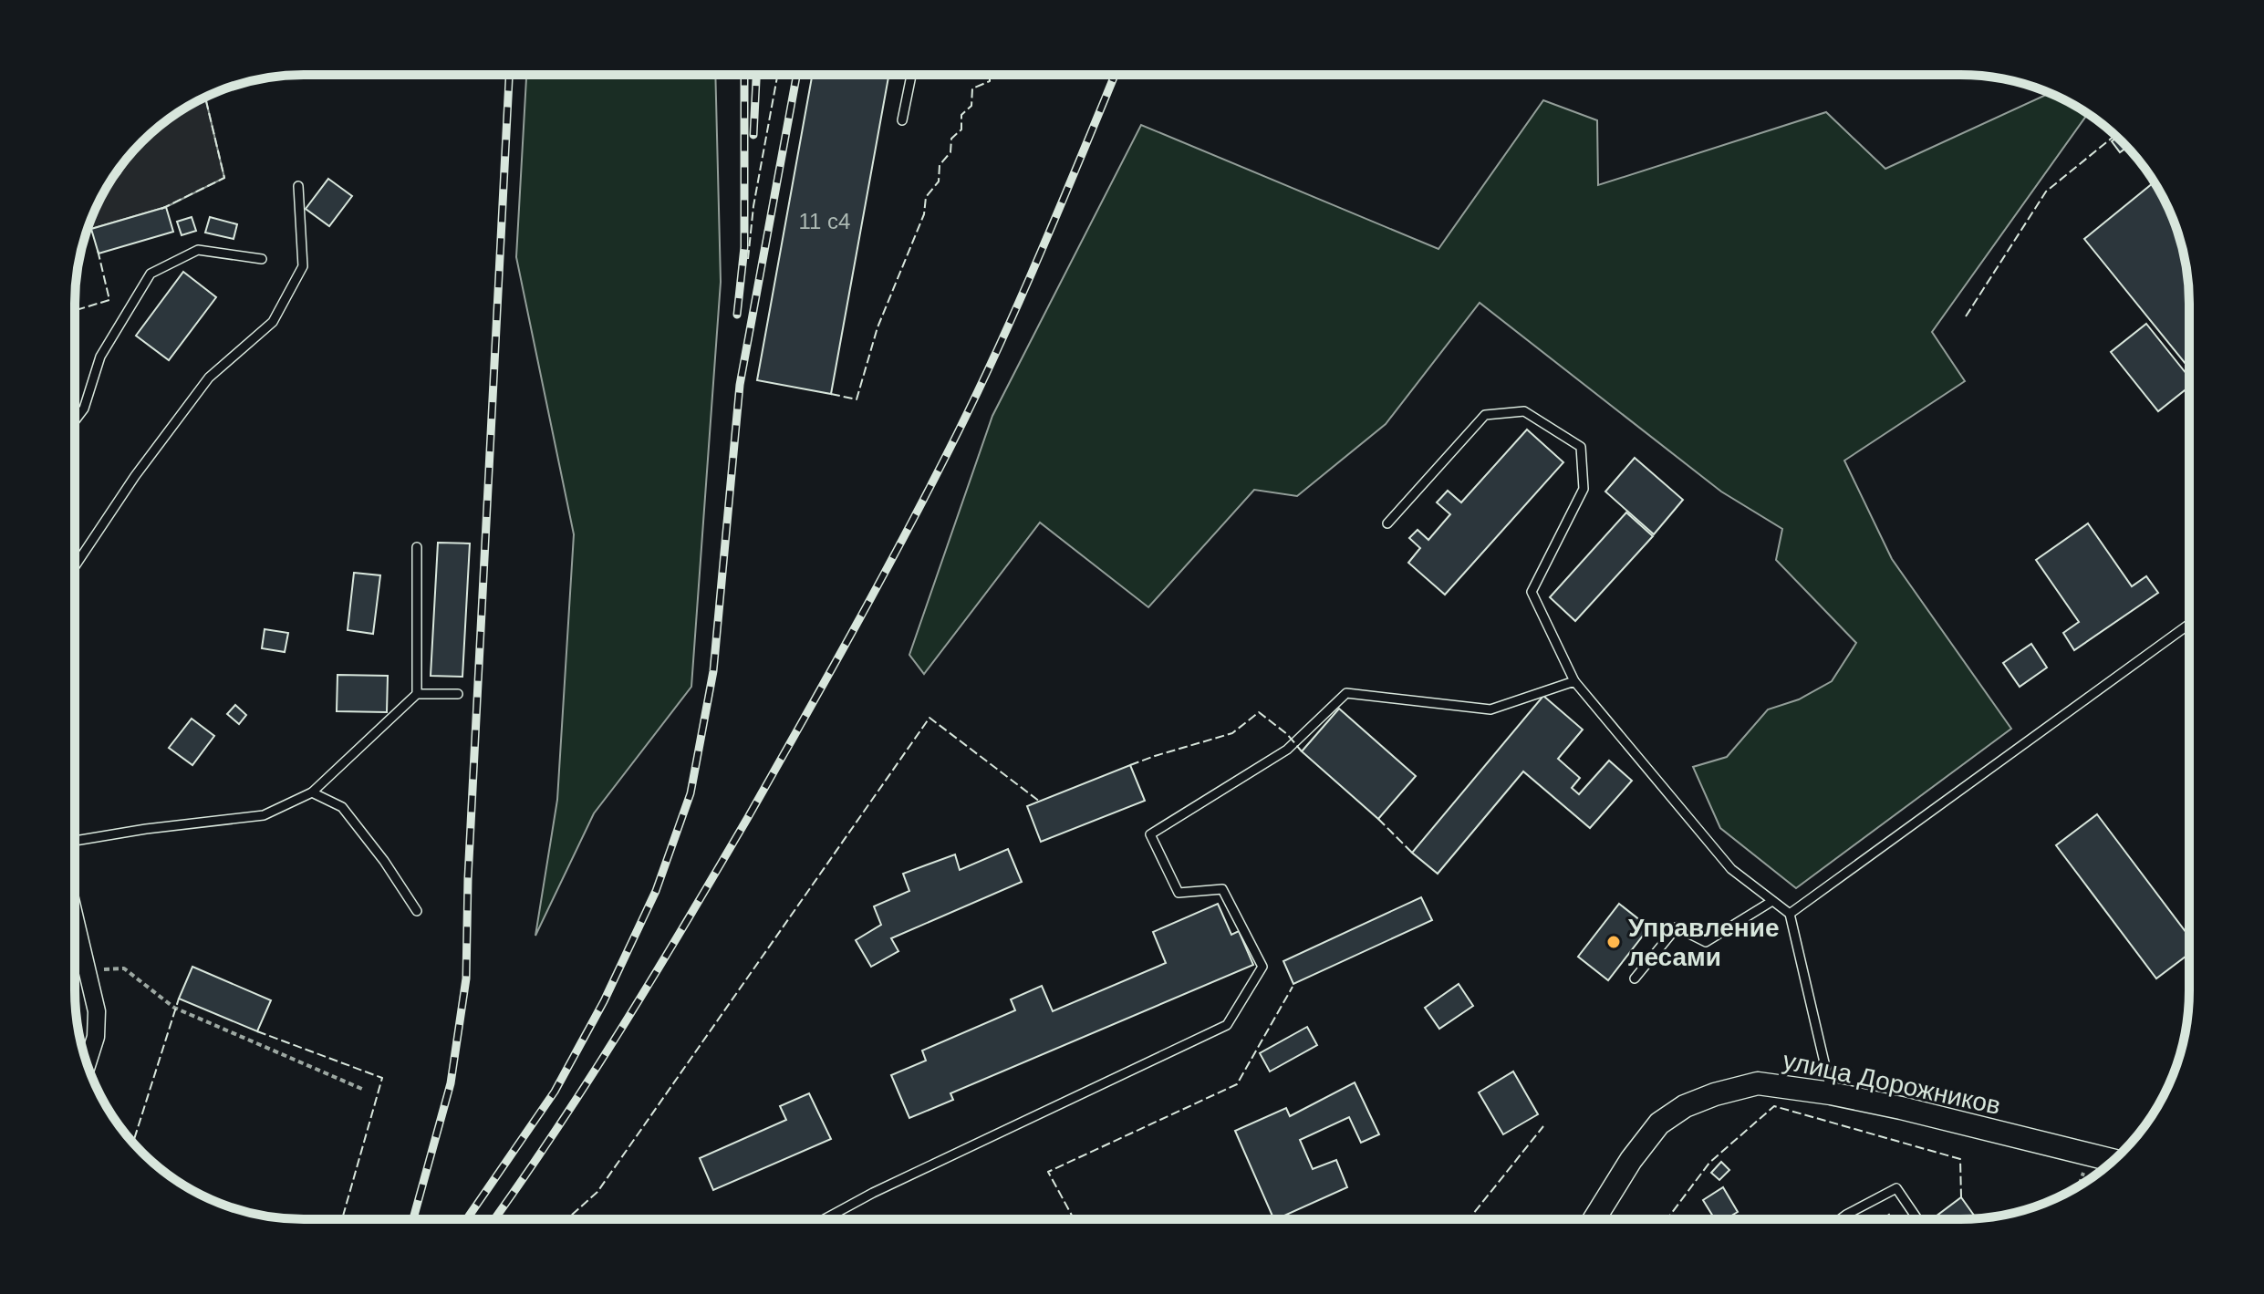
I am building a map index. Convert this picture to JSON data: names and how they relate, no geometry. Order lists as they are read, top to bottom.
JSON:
{
  "streets": {
    "street": ["улица Дорожников"]
  },
  "places": ["Управление лесами"],
  "house_numbers": ["11 с4"]
}
